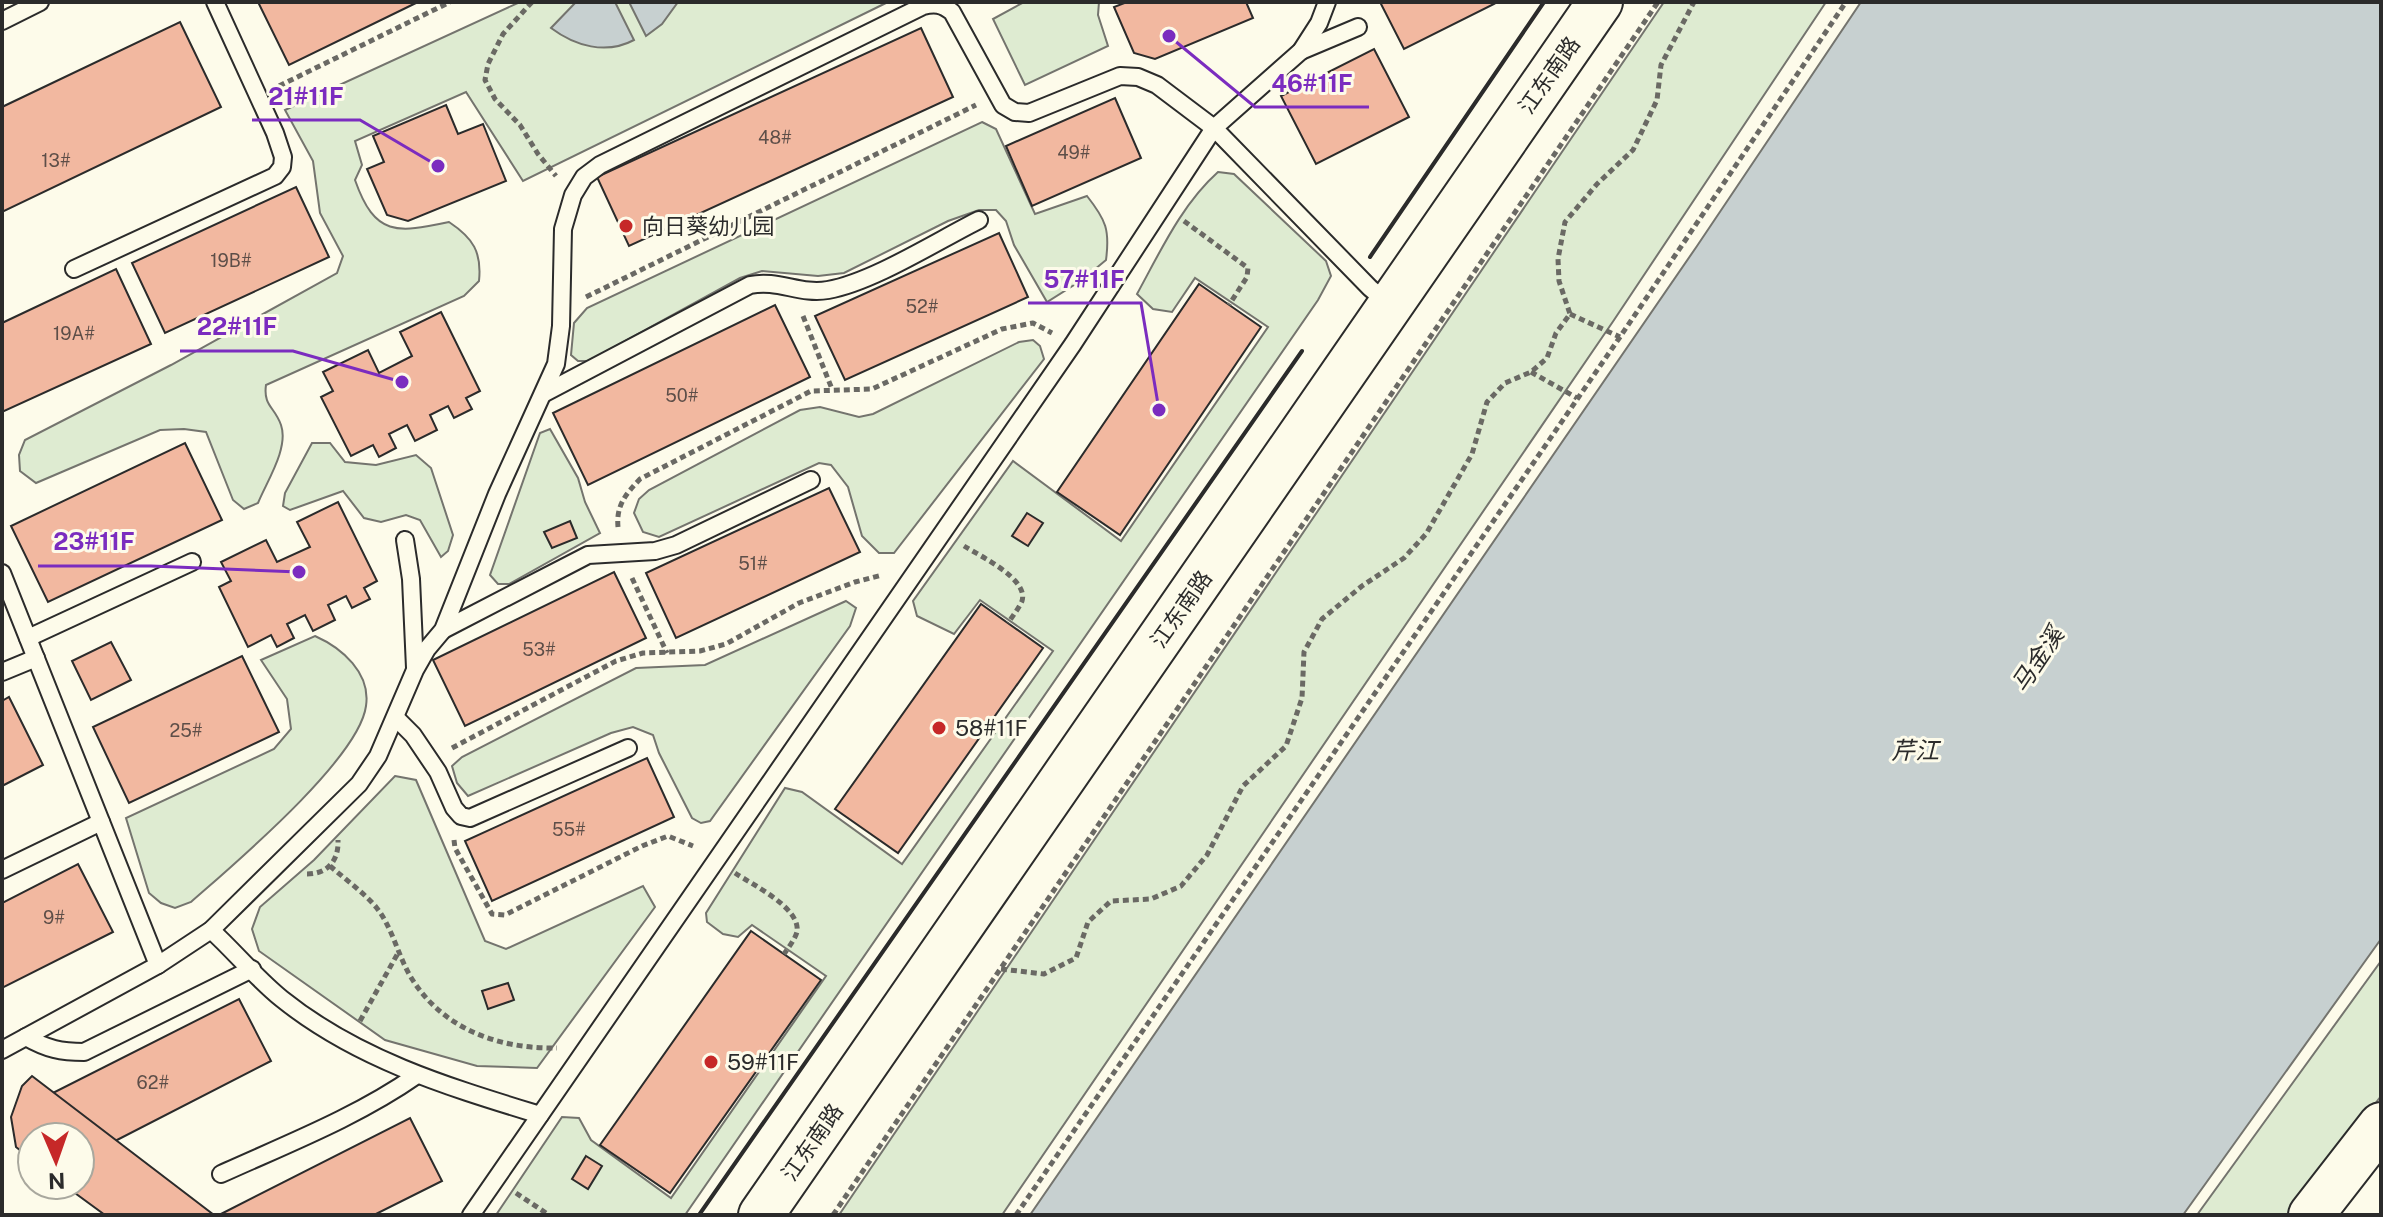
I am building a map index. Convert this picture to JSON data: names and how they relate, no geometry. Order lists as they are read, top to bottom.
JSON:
{
  "streets": {
    "street": ["江东南路"]
  },
  "water": ["马金溪", "芹江"],
  "places": [
    "46#11F",
    "21#11F",
    "向日葵幼儿园",
    "22#11F",
    "57#11F",
    "23#11F",
    "58#11F",
    "59#11F"
  ],
  "house_numbers": [
    "48#",
    "49#",
    "13#",
    "19B#",
    "52#",
    "19A#",
    "50#",
    "51#",
    "53#",
    "25#",
    "55#",
    "9#",
    "62#"
  ],
  "north": "bottom"
}
